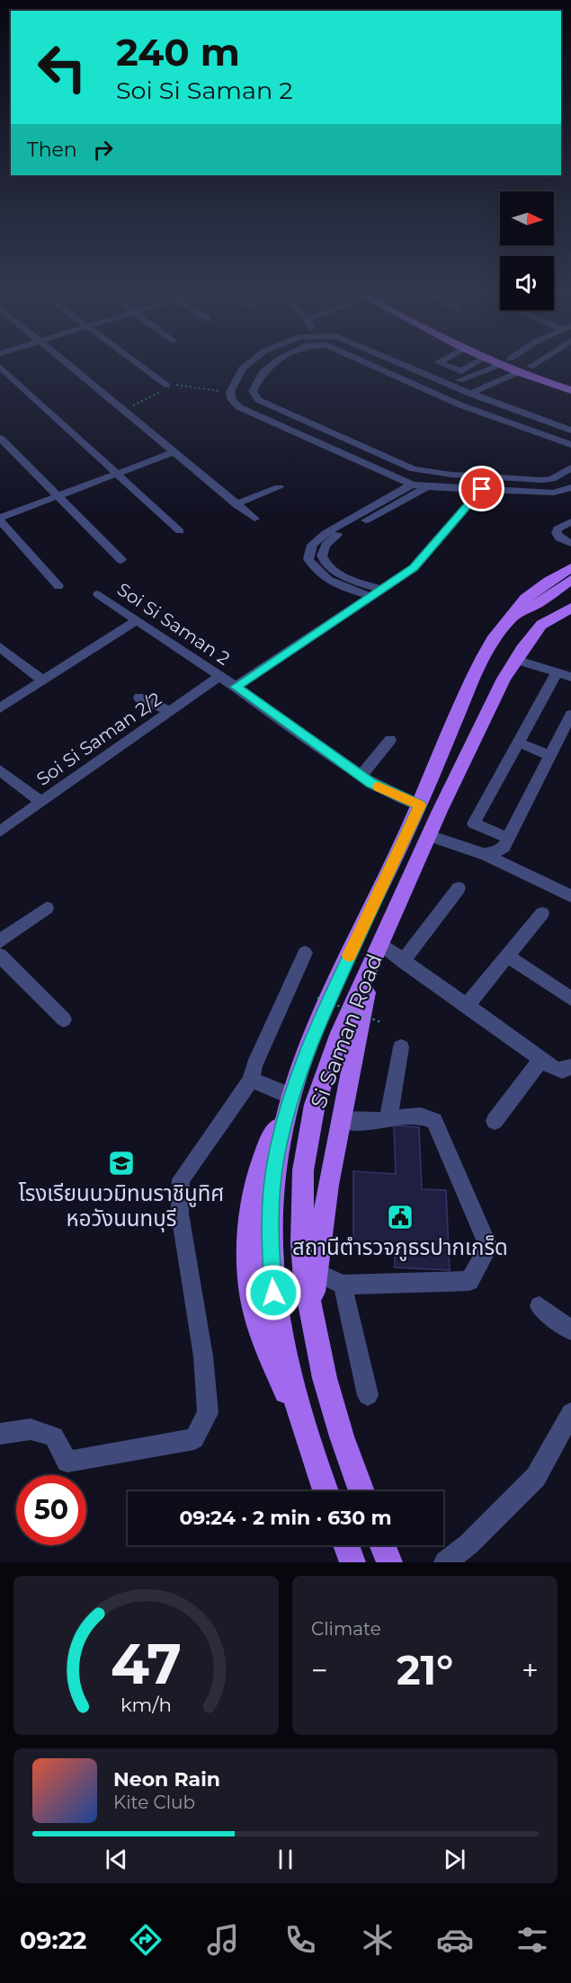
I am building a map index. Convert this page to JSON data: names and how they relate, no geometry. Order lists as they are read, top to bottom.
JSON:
{
  "streets": {
    "main road": ["Si Saman Road"],
    "street": ["Soi Si Saman 2", "Soi Si Saman 2/2"]
  },
  "crossings": [
    ["Soi Si Saman 2", "Soi Si Saman 2/2"],
    ["Soi Si Saman 2", "Si Saman Road"]
  ],
  "places": {
    "school or university": ["โรงเรียนนวมิทนราชินูทิศ หอวังนนทบุรี"],
    "public building": ["สถานีตำรวจภูธรปากเกร็ด"]
  },
  "north": "right",
  "page": {
    "turn": ["240 m", "Soi Si Saman 2"],
    "then": "Then",
    "limit": "50",
    "trip": "09:24 · 2 min · 630 m",
    "tile": "Climate",
    "heat": ["−", "21°", "+"],
    "song": ["Neon Rain", "Kite Club"],
    "tabs": "09:22",
    "gauge": ["47", "km/h"]
  }
}
